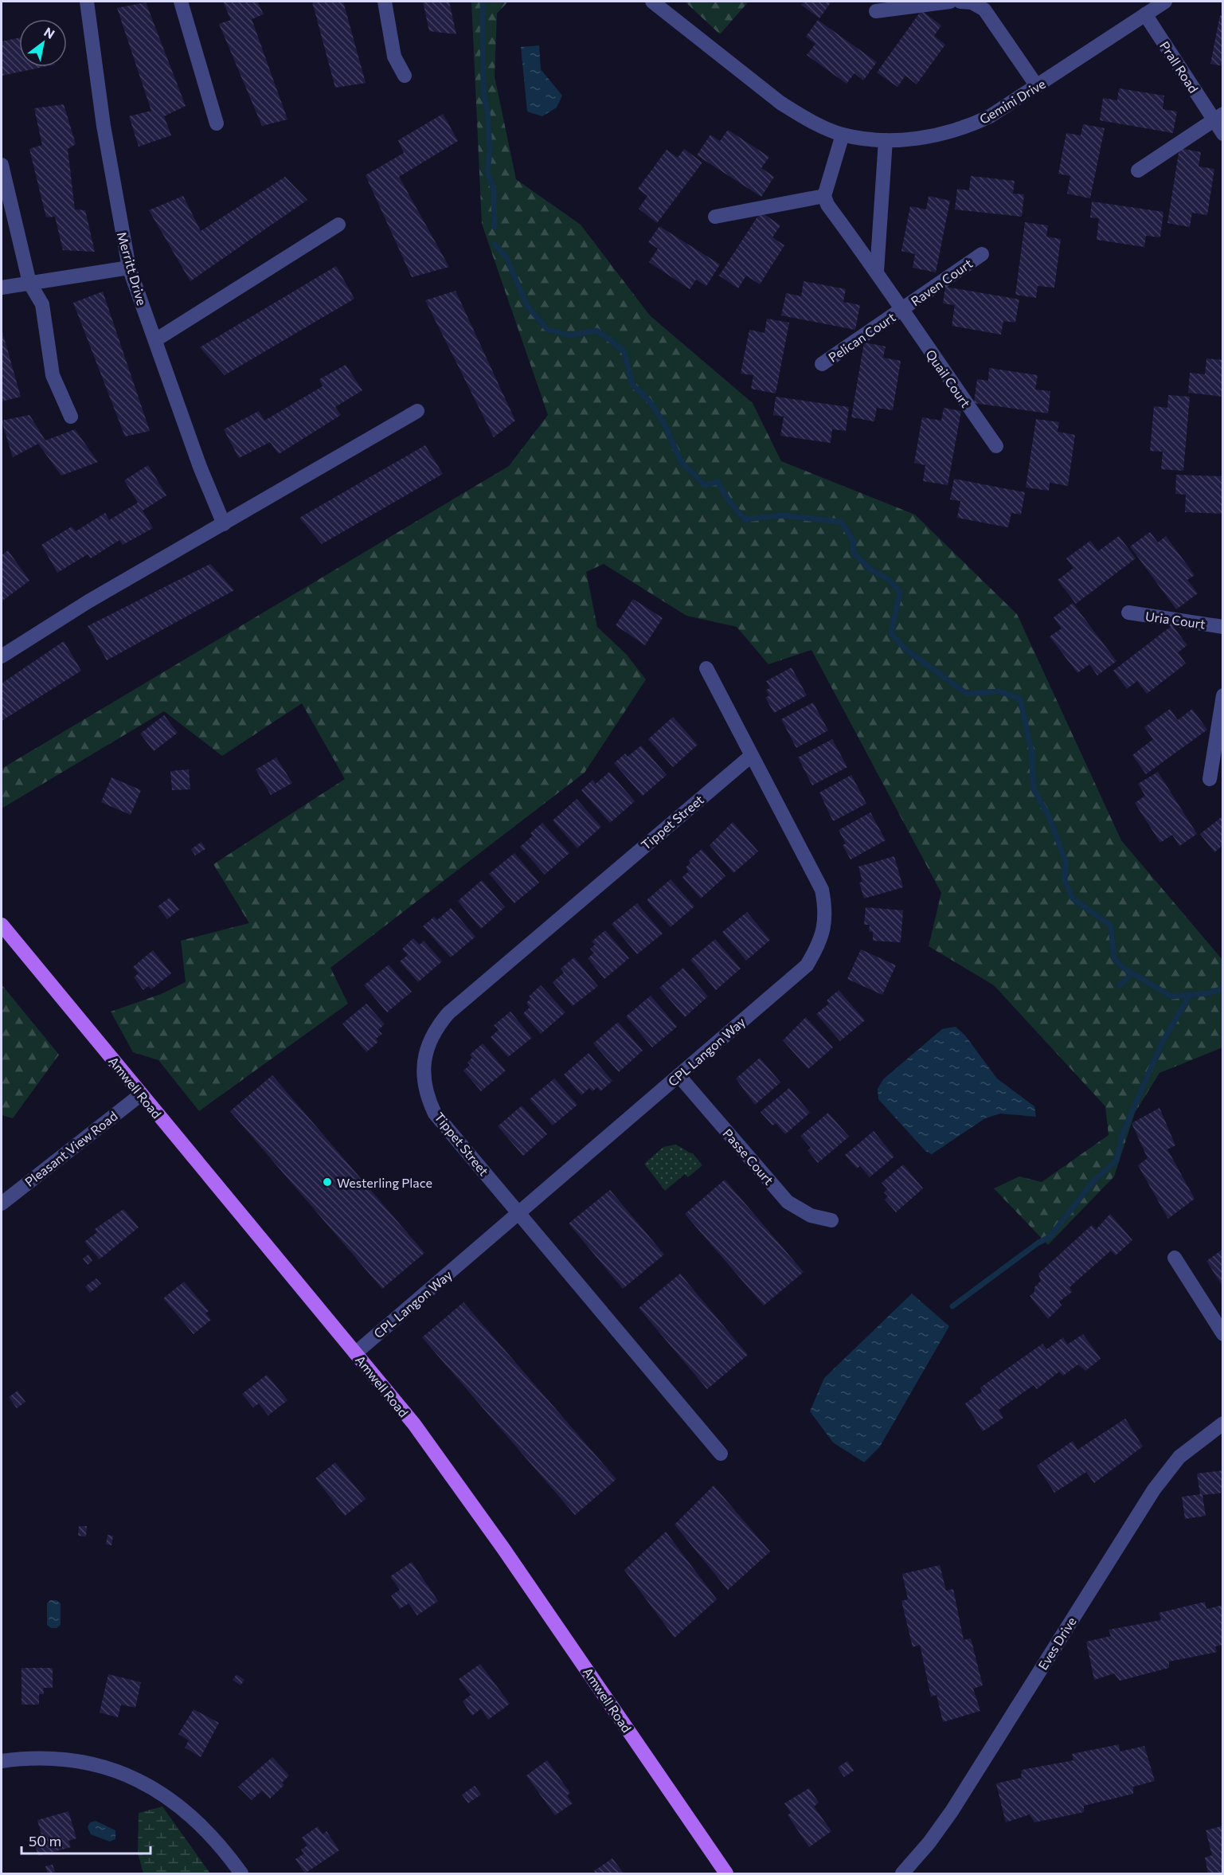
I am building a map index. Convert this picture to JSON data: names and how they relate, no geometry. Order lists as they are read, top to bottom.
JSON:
{
  "streets": {
    "main road": ["Amwell Road"],
    "street": [
      "Prall Road",
      "Gemini Drive",
      "Merritt Drive",
      "Raven Court",
      "Pelican Court",
      "Quail Court",
      "Uria Court",
      "Tippet Street",
      "CPL Langon Way",
      "Pleasant View Road",
      "Passe Court",
      "Eves Drive"
    ]
  },
  "crossings": [
    ["Prall Road", "Gemini Drive"],
    ["Raven Court", "Pelican Court"],
    ["Raven Court", "Quail Court"],
    ["Pelican Court", "Quail Court"],
    ["Tippet Street", "CPL Langon Way"],
    ["CPL Langon Way", "Amwell Road"],
    ["CPL Langon Way", "Passe Court"],
    ["Amwell Road", "Pleasant View Road"]
  ],
  "places": ["Westerling Place"],
  "scale_bar": "50 m",
  "north": "top right"
}
